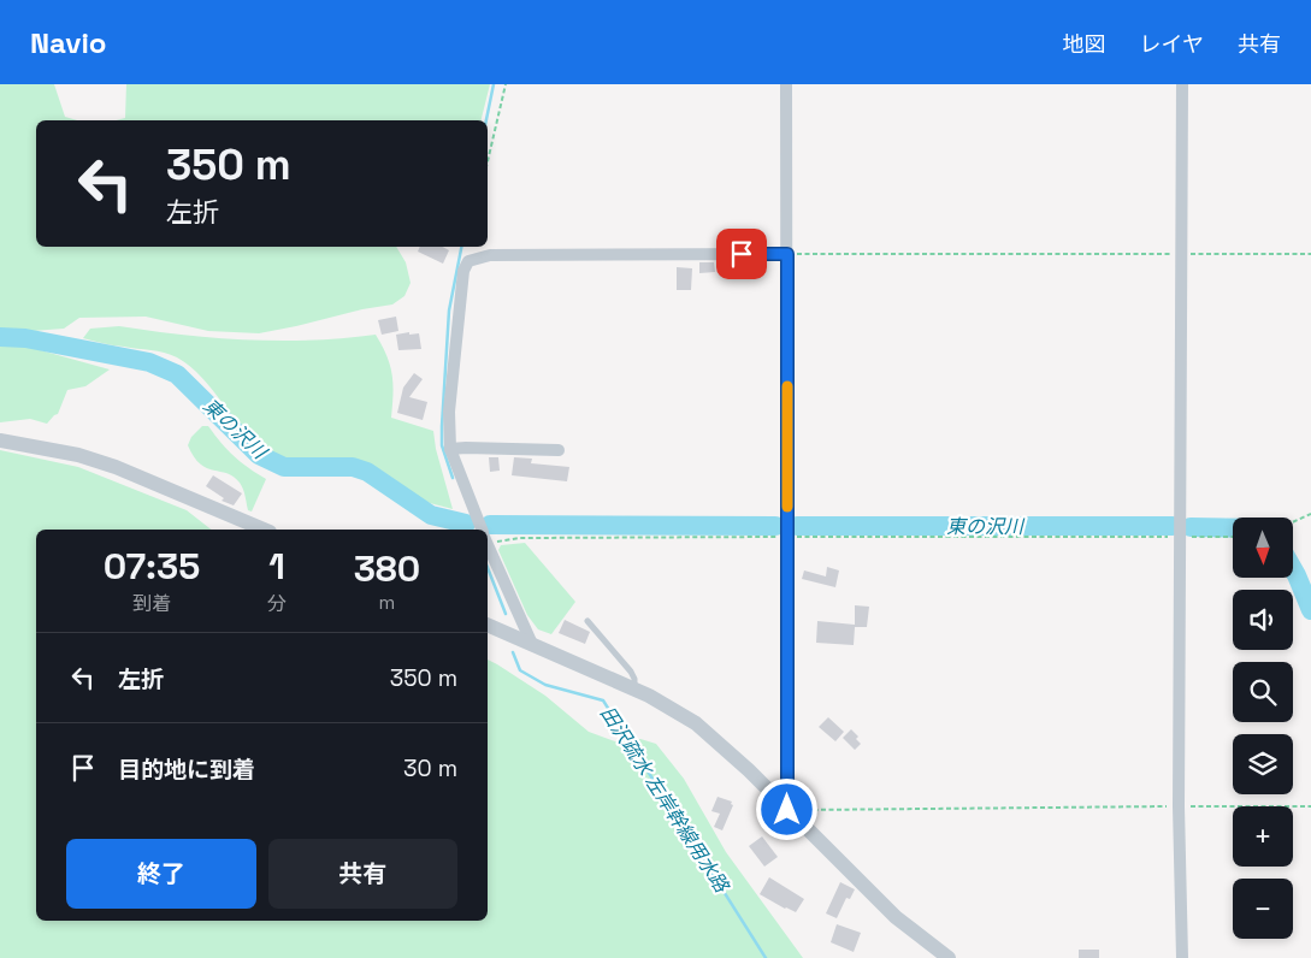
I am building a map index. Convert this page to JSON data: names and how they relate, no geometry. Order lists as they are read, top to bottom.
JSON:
{
  "water": ["東の沢川", "田沢疏水 左岸幹線用水路"],
  "north": "bottom",
  "page": {
    "header": "Navio",
    "nav": ["地図", "レイヤ", "共有"],
    "turn": ["350 m", "左折"],
    "map_buttons": ["+", "−"],
    "eta": [
      "07:35",
      "到着",
      "1",
      "分",
      "380",
      "m"
    ],
    "list": [
      {
        "name": "左折",
        "value": "350 m"
      },
      {
        "name": "目的地に到着",
        "value": "30 m"
      }
    ],
    "buttons": ["終了", "共有"]
  }
}
